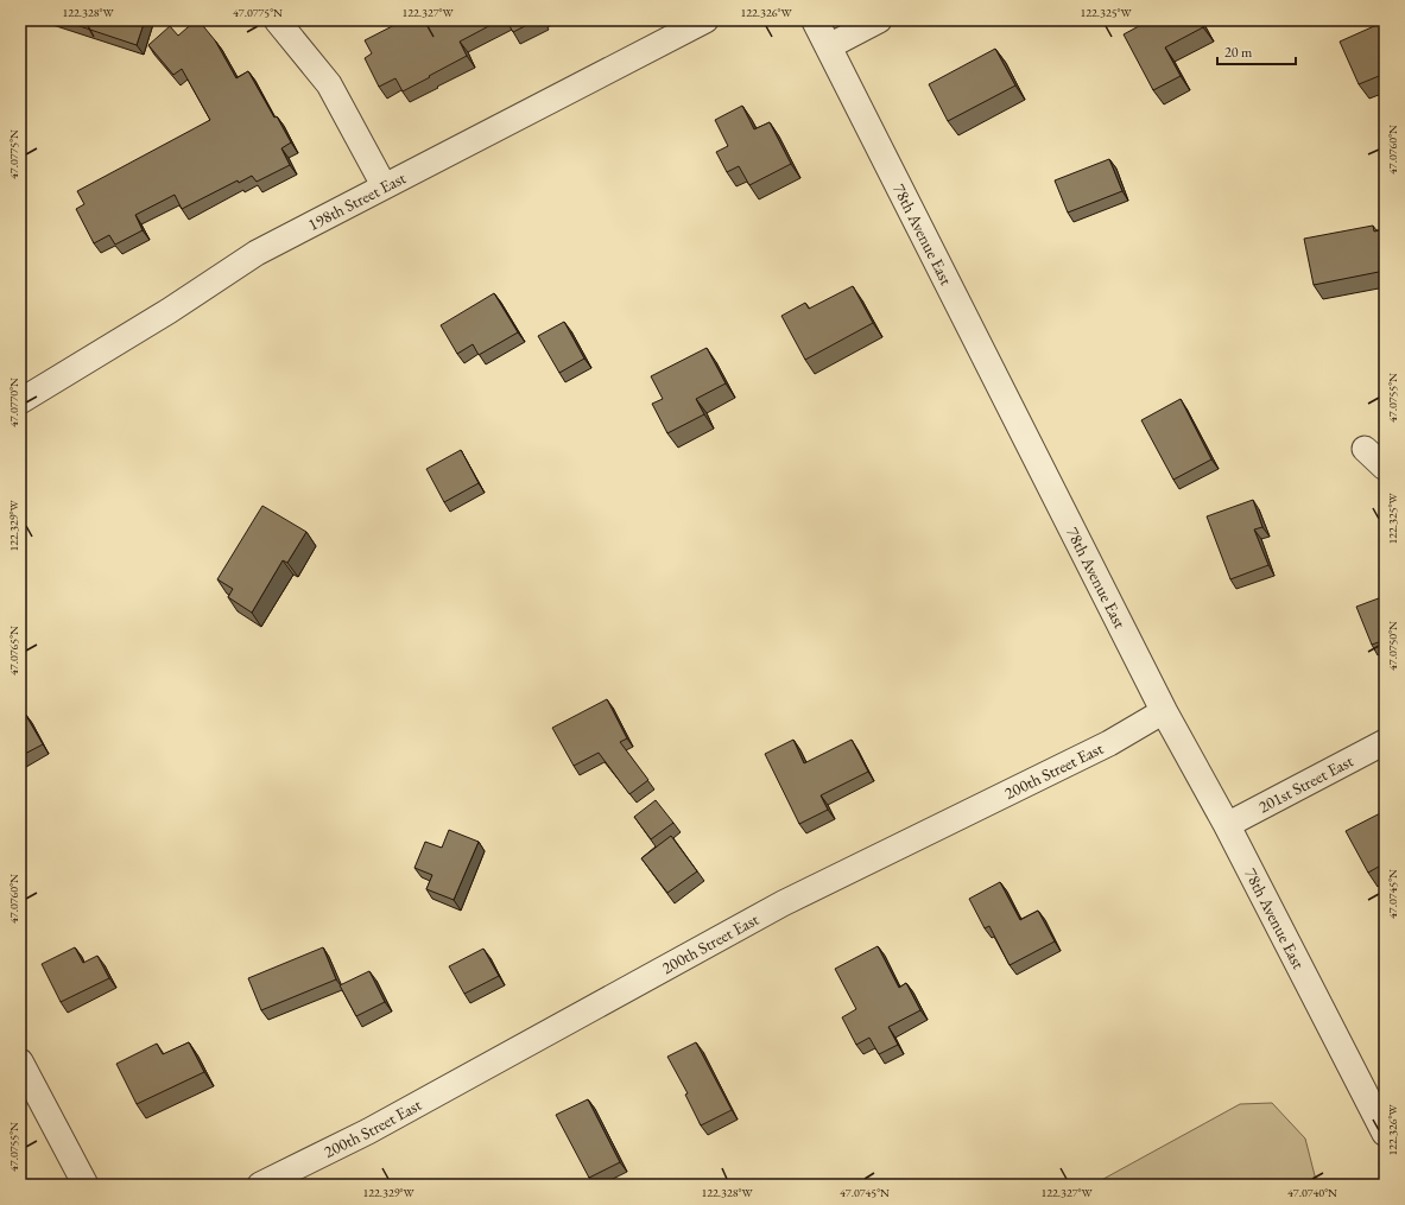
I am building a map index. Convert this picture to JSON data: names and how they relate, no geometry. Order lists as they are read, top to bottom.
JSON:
{
  "streets": {
    "street": [
      "198th Street East",
      "78th Avenue East",
      "200th Street East",
      "201st Street East"
    ]
  },
  "crossings": [
    ["78th Avenue East", "200th Street East"],
    ["78th Avenue East", "201st Street East"]
  ],
  "scale_bar": "20 m",
  "coordinates": [
    "122.328°W",
    "47.0775°N",
    "122.327°W",
    "122.326°W",
    "122.325°W",
    "47.0760°N",
    "47.0755°N",
    "47.0770°N",
    "122.329°W",
    "47.0750°N",
    "47.0765°N",
    "47.0745°N",
    "47.0740°N"
  ]
}
